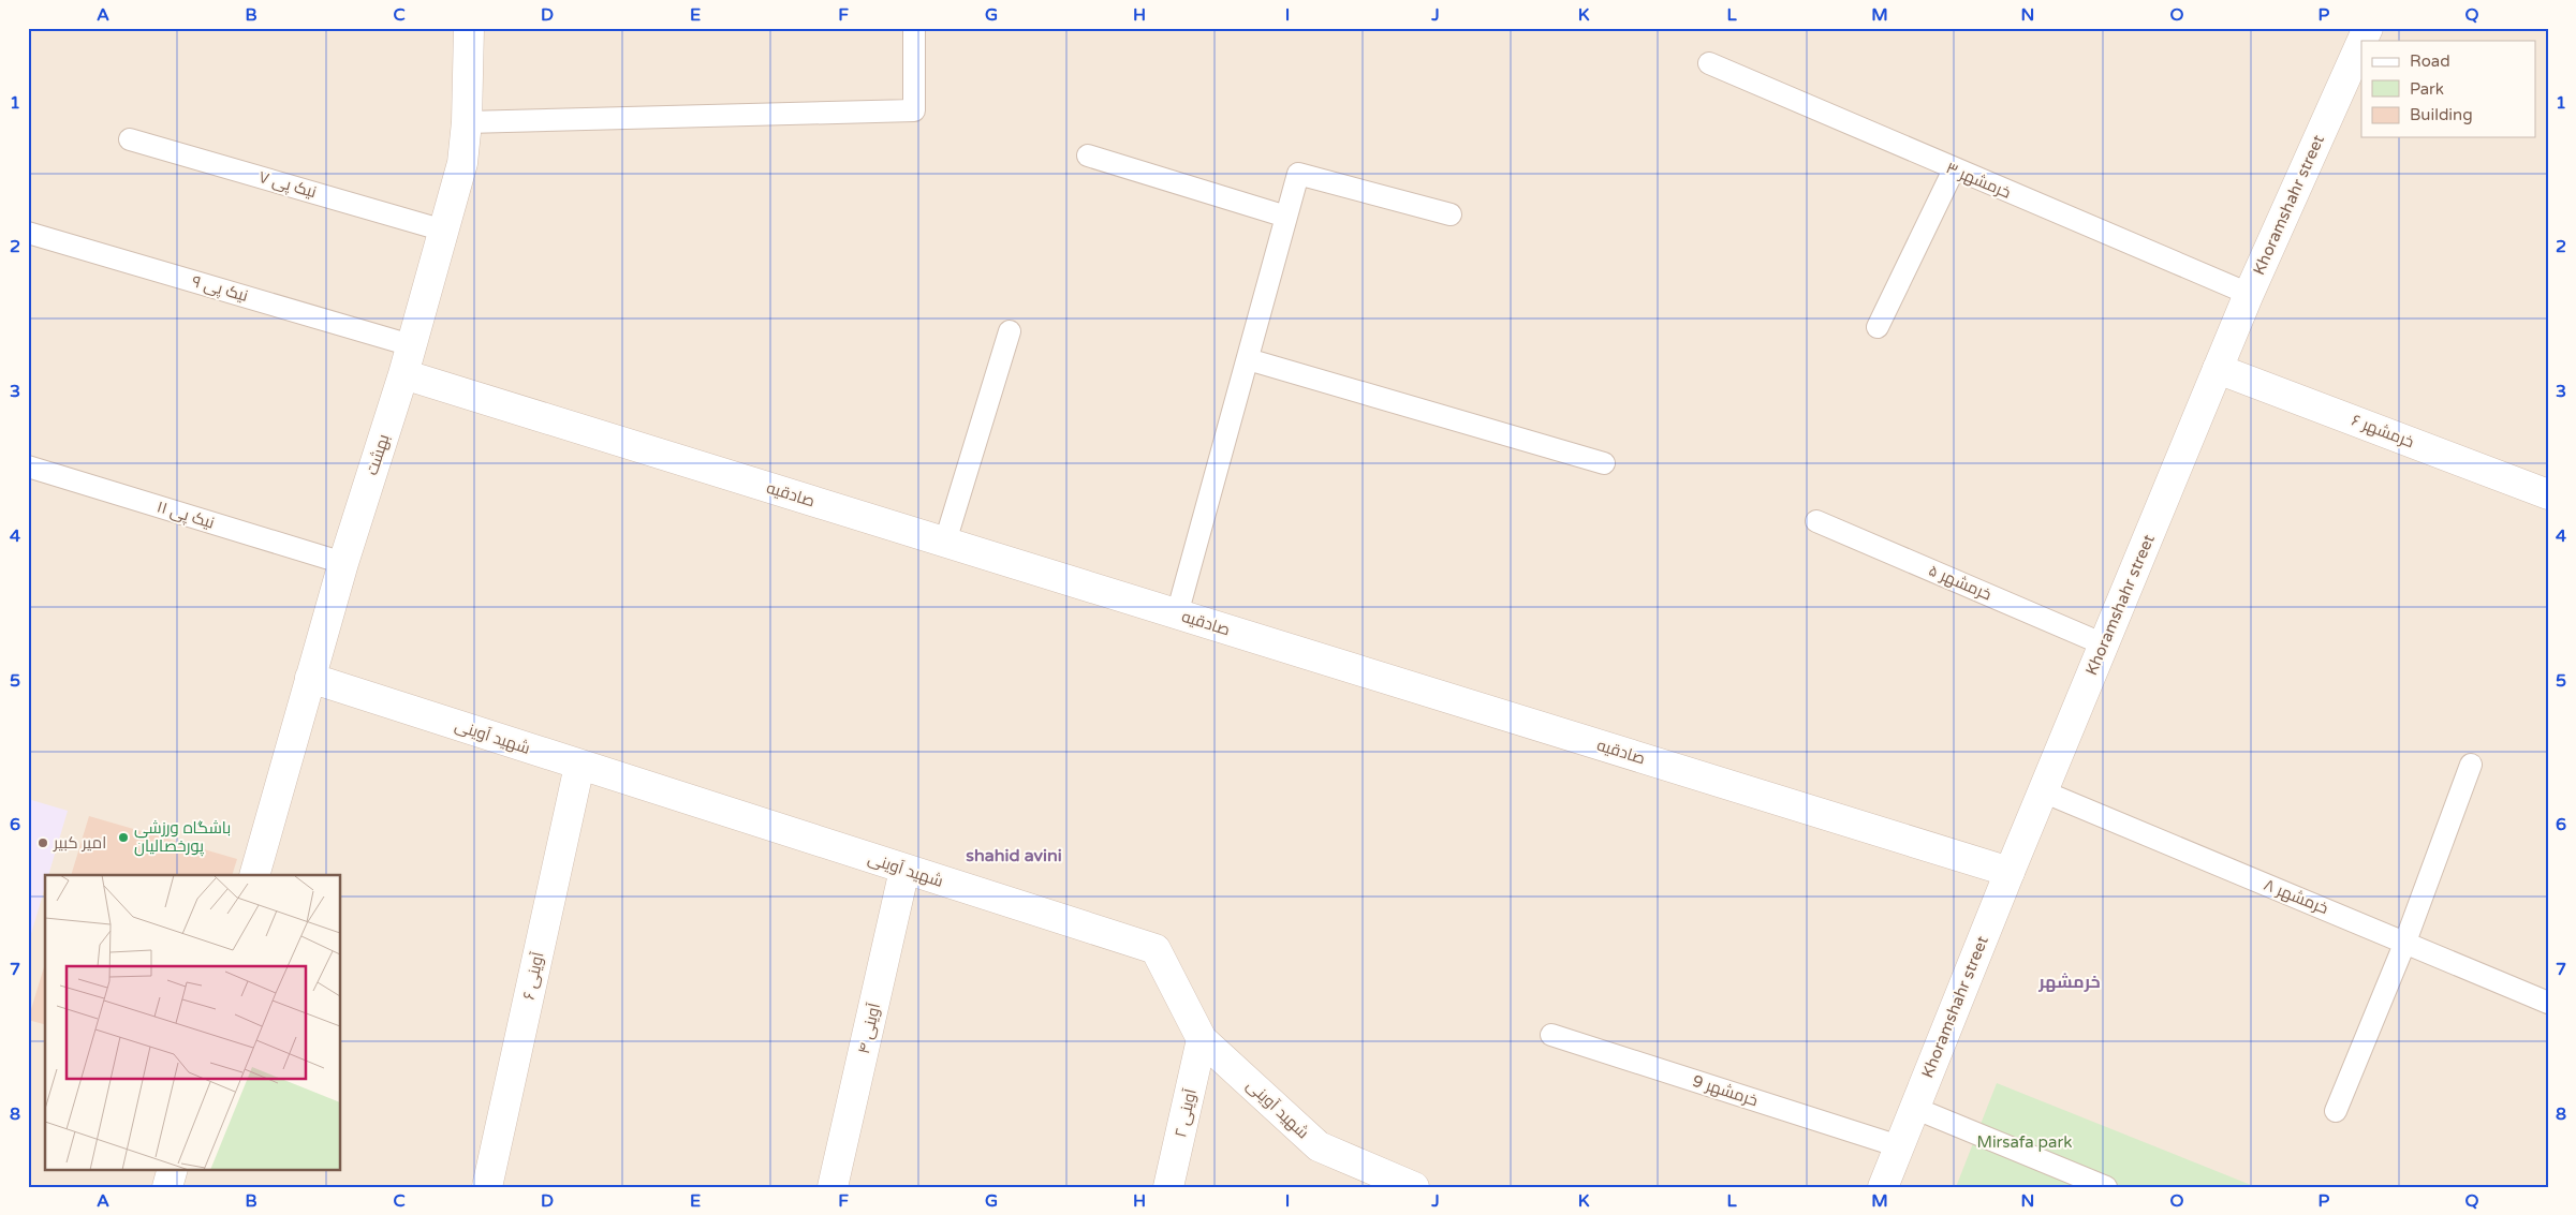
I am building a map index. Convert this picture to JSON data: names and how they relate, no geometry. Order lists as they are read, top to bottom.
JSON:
{
  "streets": {
    "street": [
      "Khoramshahr street",
      "خرمشهر ۶",
      "بهشت",
      "صادقیه",
      "شهید آوینی",
      "آوینی ۶",
      "آوینی ۴",
      "آوینی ۲"
    ],
    "lane": [
      "خرمشهر ۳",
      "نیک پی ۷",
      "نیک پی ۹",
      "نیک پی ۱۱",
      "خرمشهر ۵",
      "خرمشهر ۸",
      "خرمشهر 9"
    ]
  },
  "crossings": [
    ["خرمشهر ۳", "Khoramshahr street"],
    ["نیک پی ۷", "بهشت"],
    ["Khoramshahr street", "خرمشهر ۶"],
    ["Khoramshahr street", "صادقیه"],
    ["Khoramshahr street", "خرمشهر ۵"],
    ["Khoramshahr street", "خرمشهر ۸"],
    ["Khoramshahr street", "خرمشهر 9"],
    ["نیک پی ۹", "بهشت"],
    ["بهشت", "صادقیه"],
    ["بهشت", "نیک پی ۱۱"],
    ["بهشت", "شهید آوینی"],
    ["شهید آوینی", "آوینی ۶"],
    ["شهید آوینی", "آوینی ۴"],
    ["شهید آوینی", "آوینی ۲"]
  ],
  "districts": ["shahid avini", "خرمشهر"],
  "parks": ["Mirsafa park"],
  "places": ["باشگاه ورزشی پورخصالیان", "امیر کبیر"],
  "legend": ["Road", "Park", "Building"],
  "grid": {
    "columns": [
      "A",
      "B",
      "C",
      "D",
      "E",
      "F",
      "G",
      "H",
      "I",
      "J",
      "K",
      "L",
      "M",
      "N",
      "O",
      "P",
      "Q"
    ],
    "rows": [
      "1",
      "2",
      "3",
      "4",
      "5",
      "6",
      "7",
      "8"
    ]
  }
}
